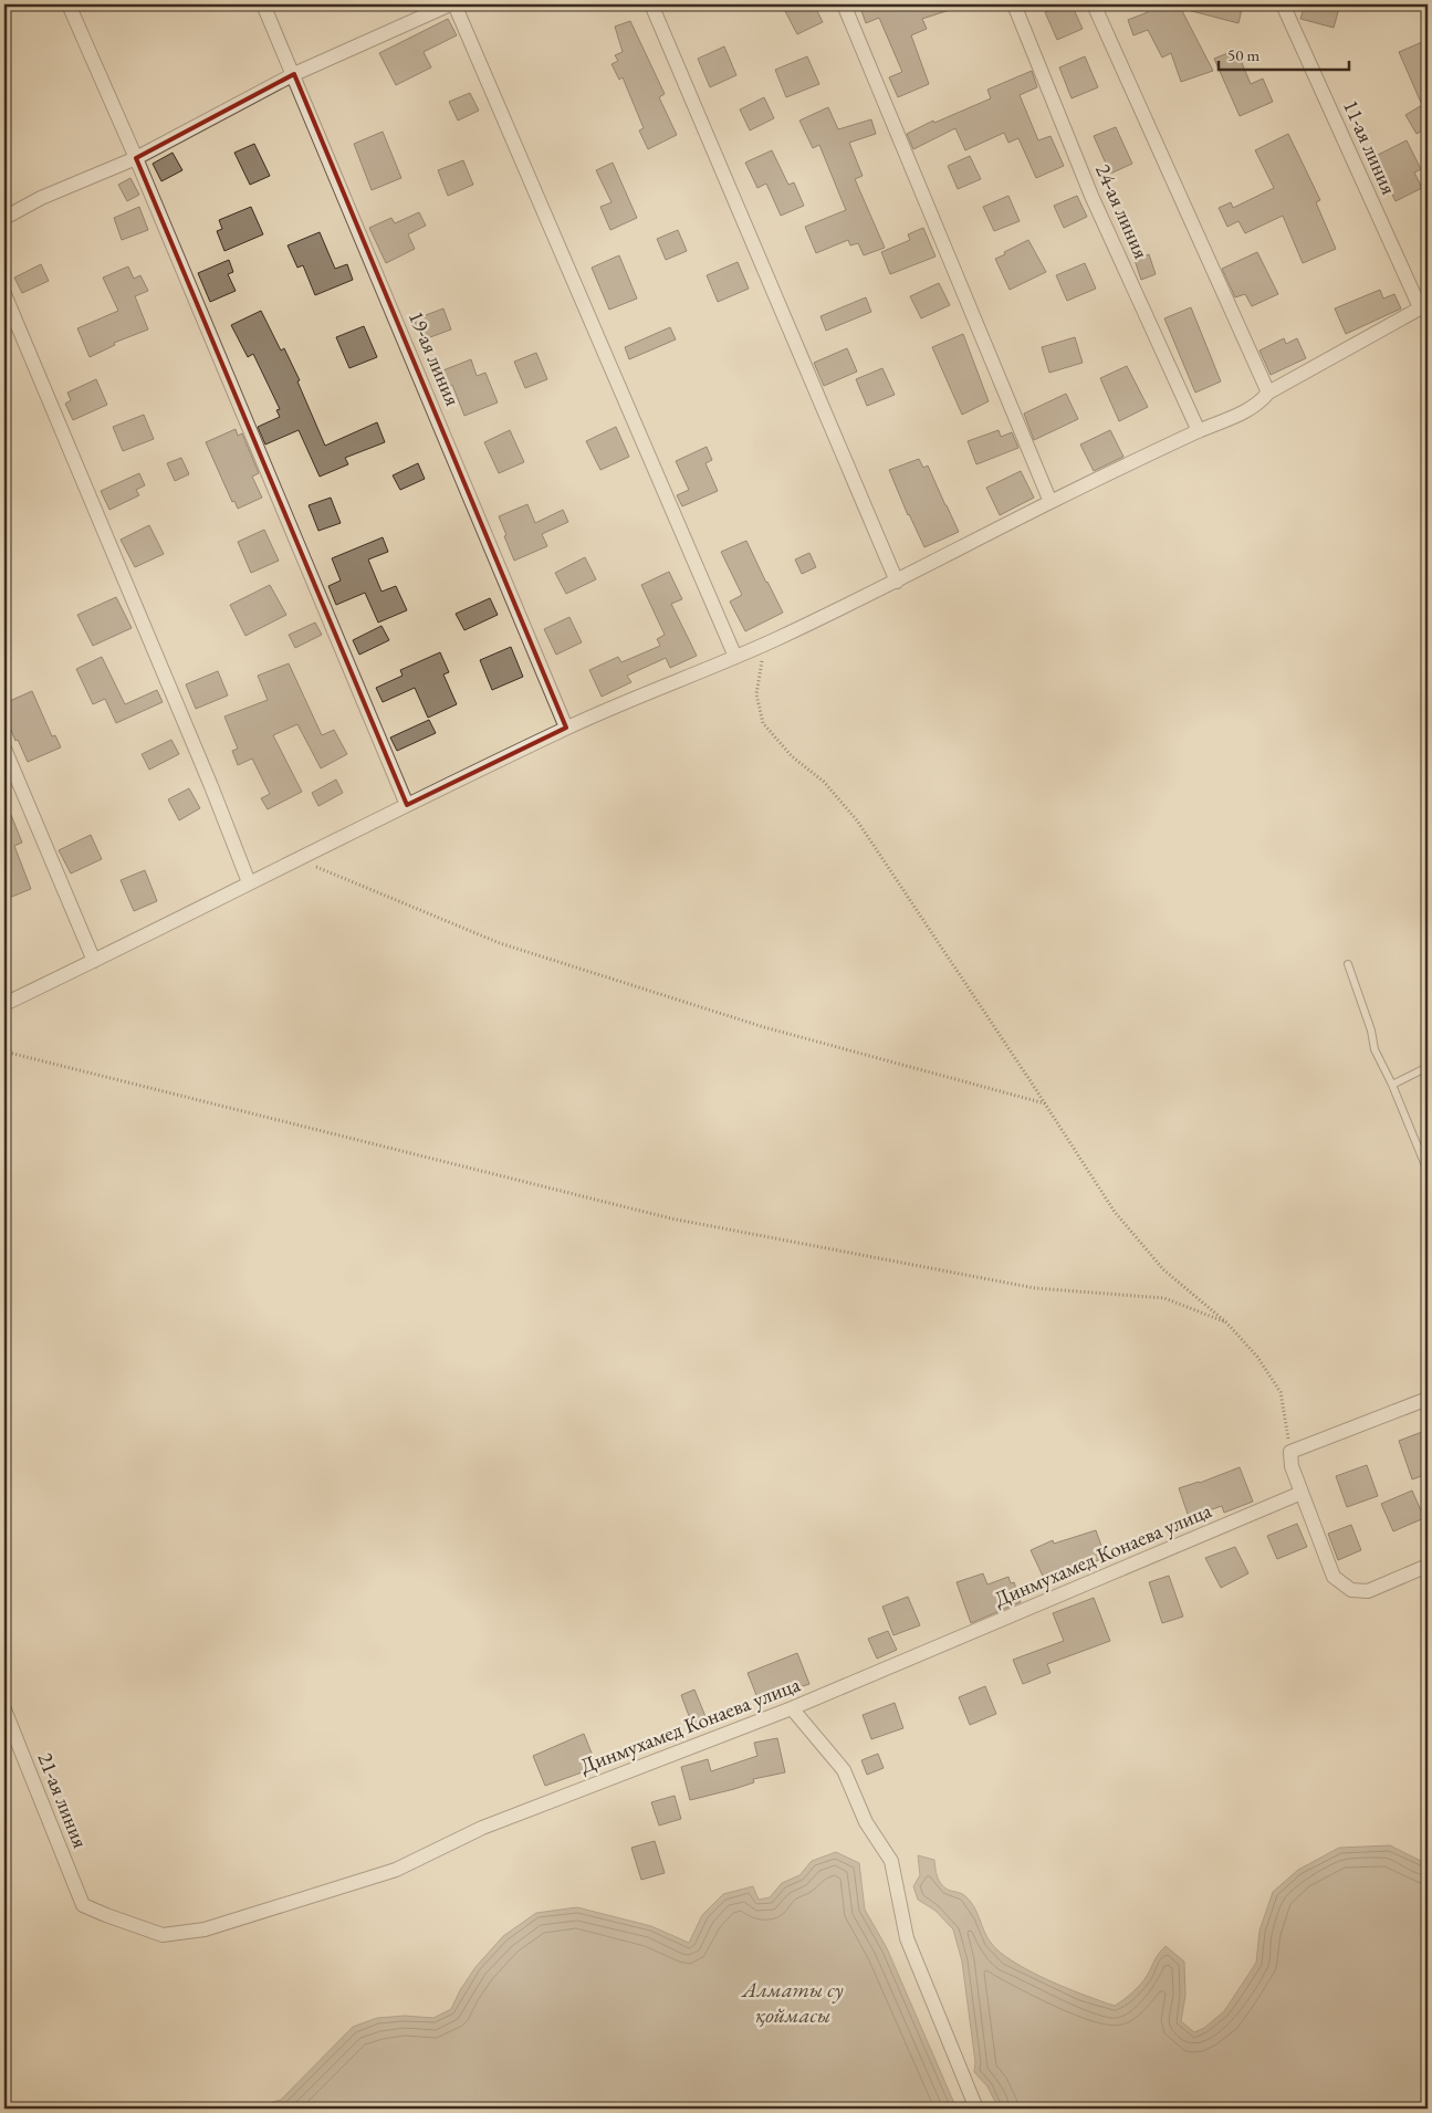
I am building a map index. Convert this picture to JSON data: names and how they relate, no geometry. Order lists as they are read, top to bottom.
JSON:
{
  "streets": {
    "street": [
      "11-ая линия",
      "24-ая линия",
      "19-ая линия",
      "Динмухамед Конаева улица",
      "21-ая линия"
    ]
  },
  "crossings": [
    ["Динмухамед Конаева улица", "21-ая линия"]
  ],
  "water": ["Алматы су қоймасы"],
  "scale_bar": "50 m"
}
